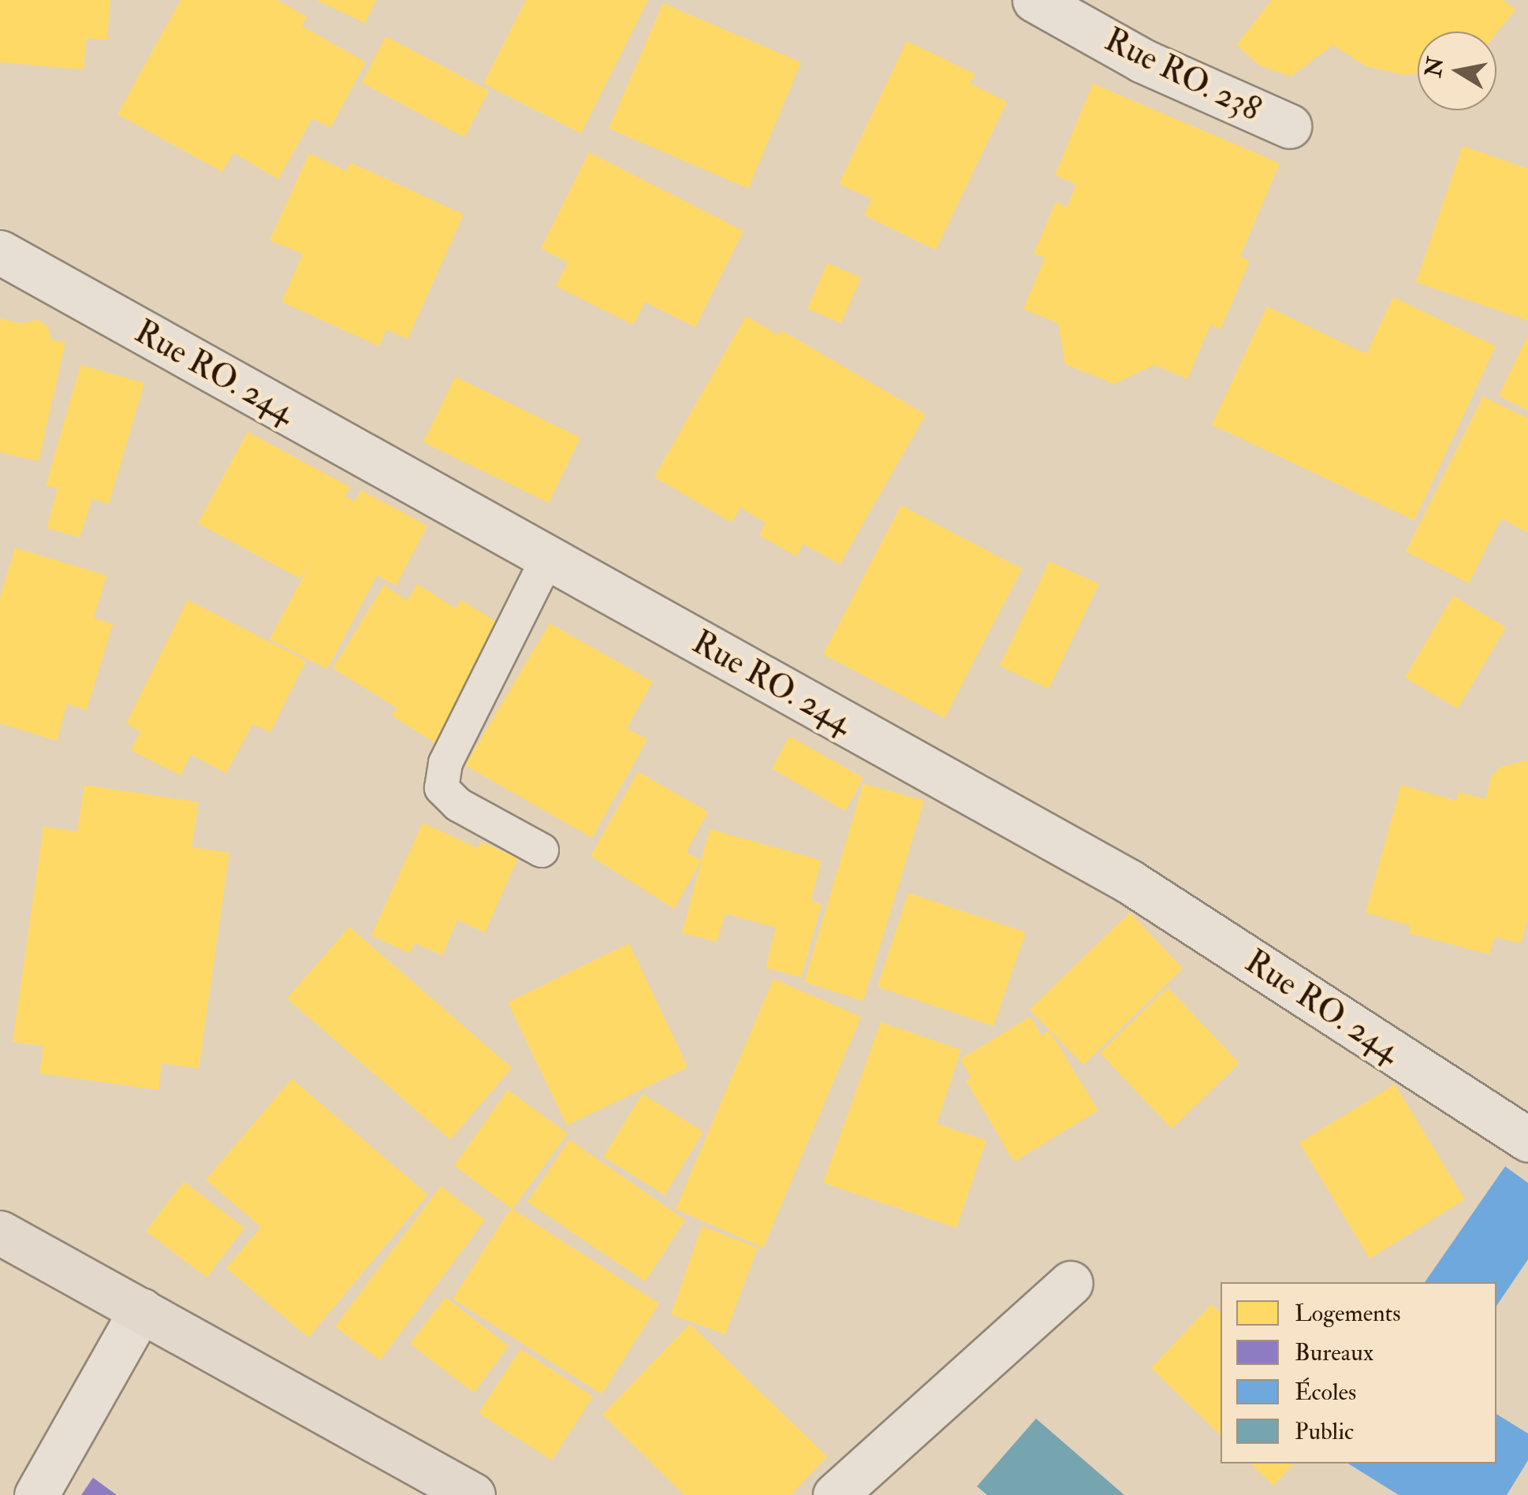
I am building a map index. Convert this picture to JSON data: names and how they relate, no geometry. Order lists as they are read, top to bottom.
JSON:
{
  "streets": {
    "street": ["Rue RO. 238", "Rue RO. 244"]
  },
  "legend": [
    "Logements",
    "Bureaux",
    "Écoles",
    "Public"
  ],
  "north": "left"
}
